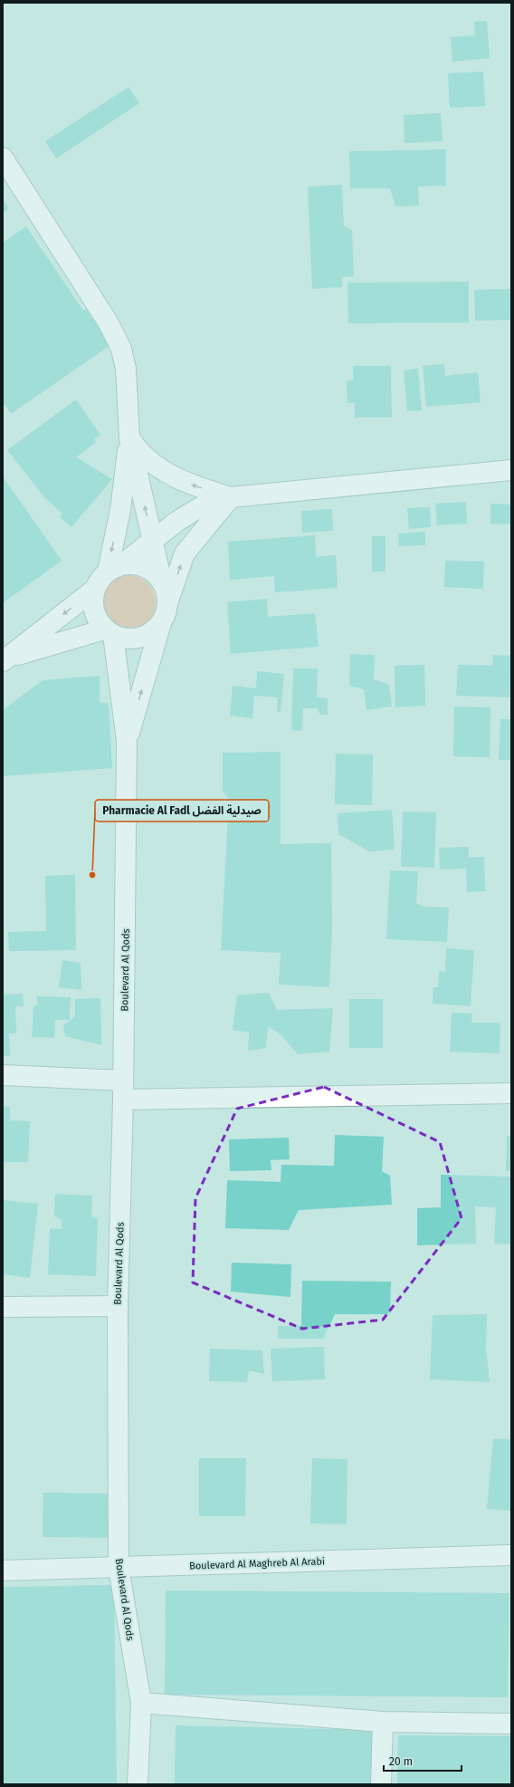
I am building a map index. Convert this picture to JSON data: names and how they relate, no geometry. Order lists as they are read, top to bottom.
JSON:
{
  "streets": {
    "street": ["Boulevard Al Qods", "Boulevard Al Maghreb Al Arabi"]
  },
  "crossings": [
    ["Boulevard Al Qods", "Boulevard Al Maghreb Al Arabi"]
  ],
  "places": ["Pharmacie Al Fadl صيدلية الفضل"],
  "scale_bar": "20 m"
}
